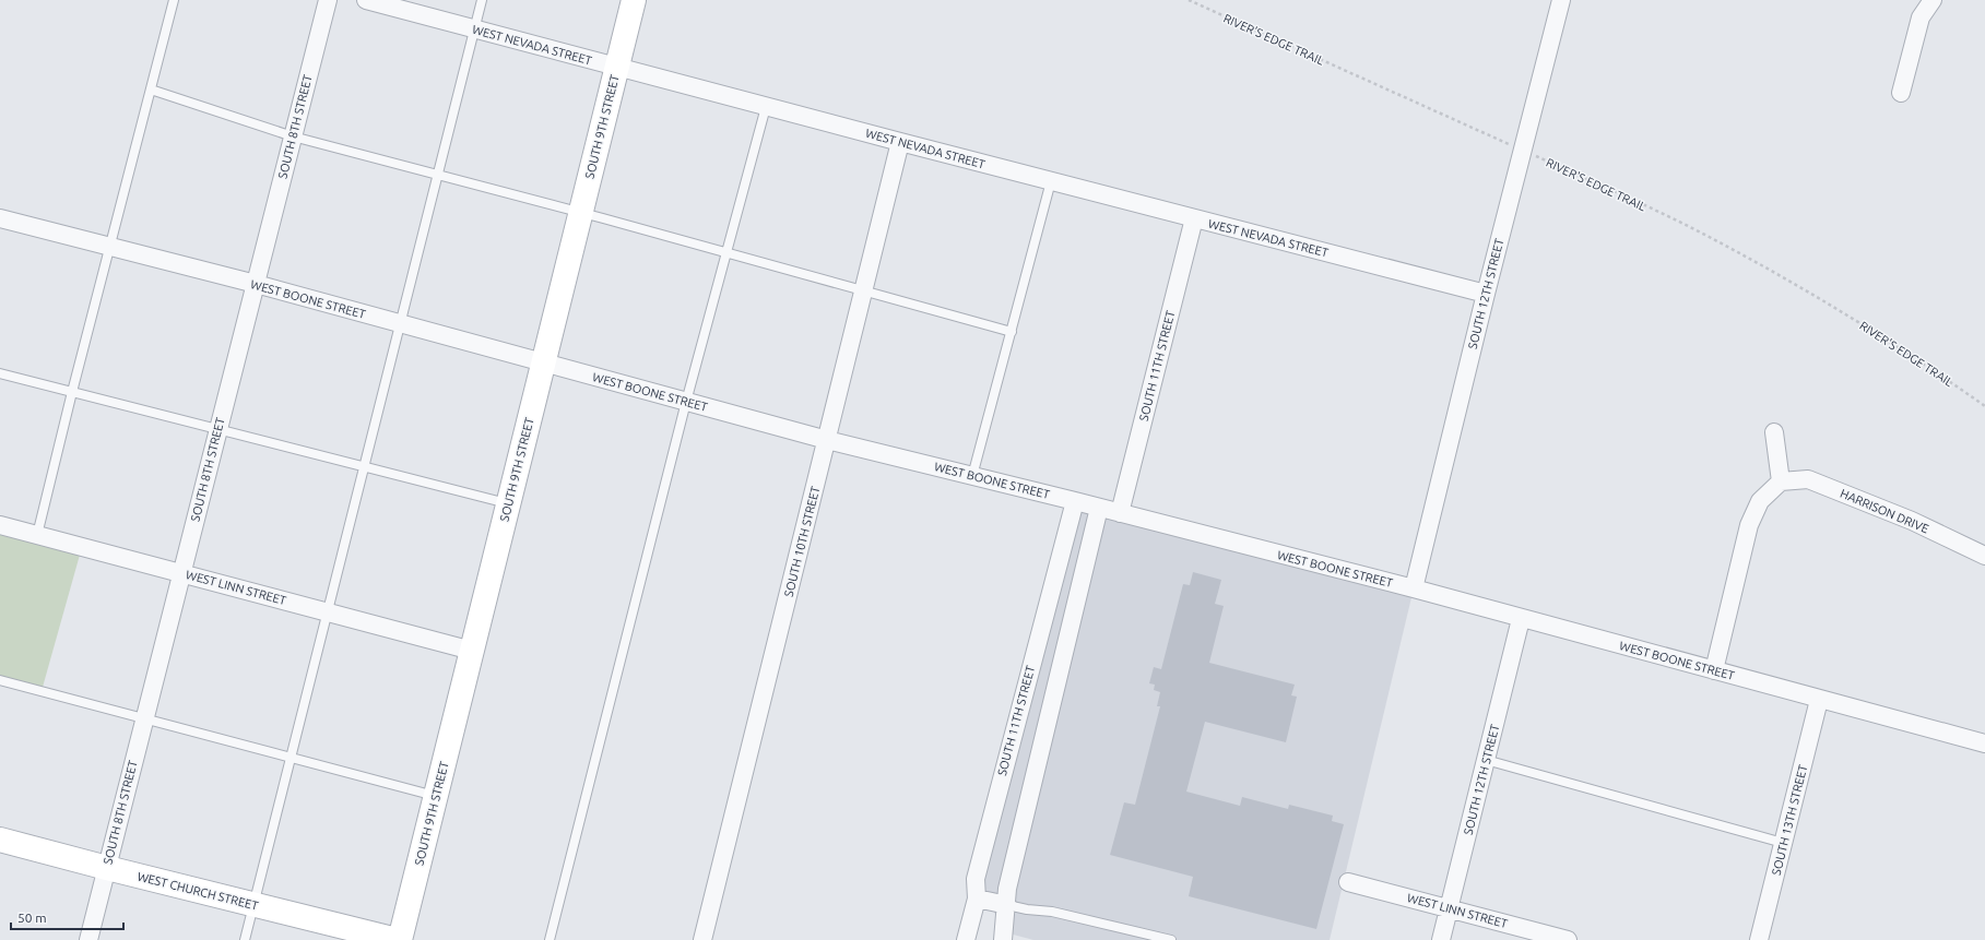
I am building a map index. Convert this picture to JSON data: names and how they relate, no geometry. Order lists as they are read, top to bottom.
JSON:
{
  "streets": {
    "main road": ["SOUTH 9TH STREET", "WEST CHURCH STREET"],
    "street": [
      "WEST NEVADA STREET",
      "SOUTH 8TH STREET",
      "SOUTH 12TH STREET",
      "WEST BOONE STREET",
      "SOUTH 11TH STREET",
      "HARRISON DRIVE",
      "SOUTH 10TH STREET",
      "WEST LINN STREET",
      "SOUTH 13TH STREET"
    ],
    "path": ["RIVER'S EDGE TRAIL"]
  },
  "crossings": [
    ["RIVER'S EDGE TRAIL", "SOUTH 12TH STREET"],
    ["WEST NEVADA STREET", "SOUTH 9TH STREET"],
    ["WEST NEVADA STREET", "SOUTH 12TH STREET"],
    ["WEST NEVADA STREET", "SOUTH 11TH STREET"],
    ["WEST NEVADA STREET", "SOUTH 10TH STREET"],
    ["SOUTH 8TH STREET", "WEST BOONE STREET"],
    ["SOUTH 8TH STREET", "WEST LINN STREET"],
    ["SOUTH 8TH STREET", "WEST CHURCH STREET"],
    ["SOUTH 9TH STREET", "WEST BOONE STREET"],
    ["SOUTH 9TH STREET", "WEST LINN STREET"],
    ["SOUTH 9TH STREET", "WEST CHURCH STREET"],
    ["SOUTH 12TH STREET", "WEST BOONE STREET"],
    ["SOUTH 12TH STREET", "WEST LINN STREET"],
    ["WEST BOONE STREET", "SOUTH 11TH STREET"],
    ["WEST BOONE STREET", "SOUTH 10TH STREET"],
    ["WEST BOONE STREET", "SOUTH 13TH STREET"]
  ],
  "scale_bar": "50 m"
}
